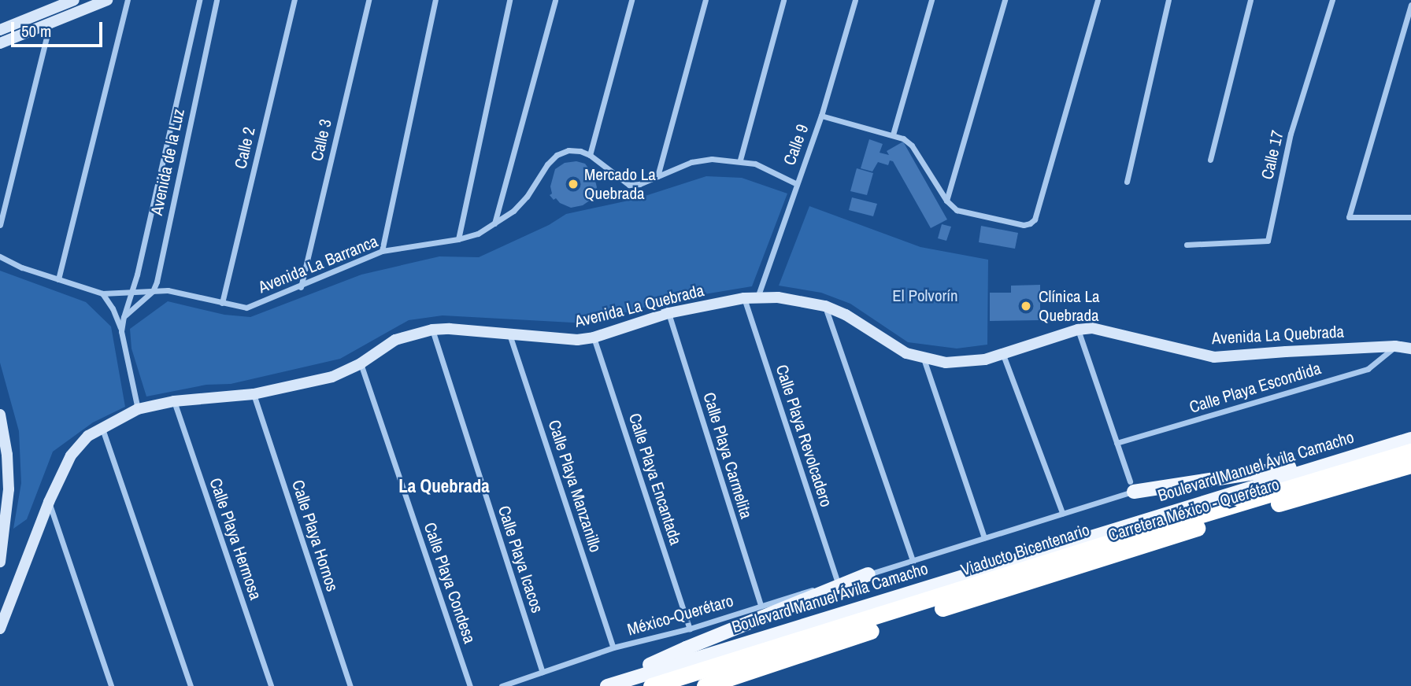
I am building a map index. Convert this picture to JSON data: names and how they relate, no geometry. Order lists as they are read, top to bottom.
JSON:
{
  "streets": {
    "highway": ["Carretera México - Querétaro", "Viaducto Bicentenario"],
    "main road": ["Boulevard Manuel Ávila Camacho"],
    "street": [
      "Calle 3",
      "Calle 9",
      "Calle 2",
      "Calle 17",
      "Avenida de la Luz",
      "Avenida La Barranca",
      "Avenida La Quebrada",
      "Calle Playa Escondida",
      "Calle Playa Revolcadero",
      "Calle Playa Carmelita",
      "Calle Playa Encantada",
      "Calle Playa Manzanillo",
      "Calle Playa Hornos",
      "Calle Playa Hermosa",
      "Calle Playa Icacos",
      "Calle Playa Condesa",
      "México-Querétaro"
    ]
  },
  "crossings": [
    ["Calle 3", "Avenida La Barranca"],
    ["Calle 9", "Avenida La Quebrada"],
    ["Calle 2", "Avenida La Barranca"],
    ["Avenida de la Luz", "Avenida La Barranca"],
    ["Avenida de la Luz", "Avenida La Quebrada"],
    ["Avenida La Quebrada", "Calle Playa Escondida"],
    ["Avenida La Quebrada", "Calle Playa Revolcadero"],
    ["Avenida La Quebrada", "Calle Playa Carmelita"],
    ["Avenida La Quebrada", "Calle Playa Encantada"],
    ["Avenida La Quebrada", "Calle Playa Manzanillo"],
    ["Avenida La Quebrada", "Calle Playa Hornos"],
    ["Avenida La Quebrada", "Calle Playa Hermosa"],
    ["Avenida La Quebrada", "Calle Playa Icacos"],
    ["Avenida La Quebrada", "Calle Playa Condesa"],
    ["Calle Playa Revolcadero", "México-Querétaro"],
    ["Calle Playa Carmelita", "México-Querétaro"],
    ["Calle Playa Encantada", "México-Querétaro"],
    ["Calle Playa Manzanillo", "México-Querétaro"],
    ["Calle Playa Icacos", "México-Querétaro"]
  ],
  "districts": ["La Quebrada"],
  "parks": ["El Polvorín"],
  "places": ["Mercado La Quebrada", "Clínica La Quebrada"],
  "scale_bar": "50 m"
}
